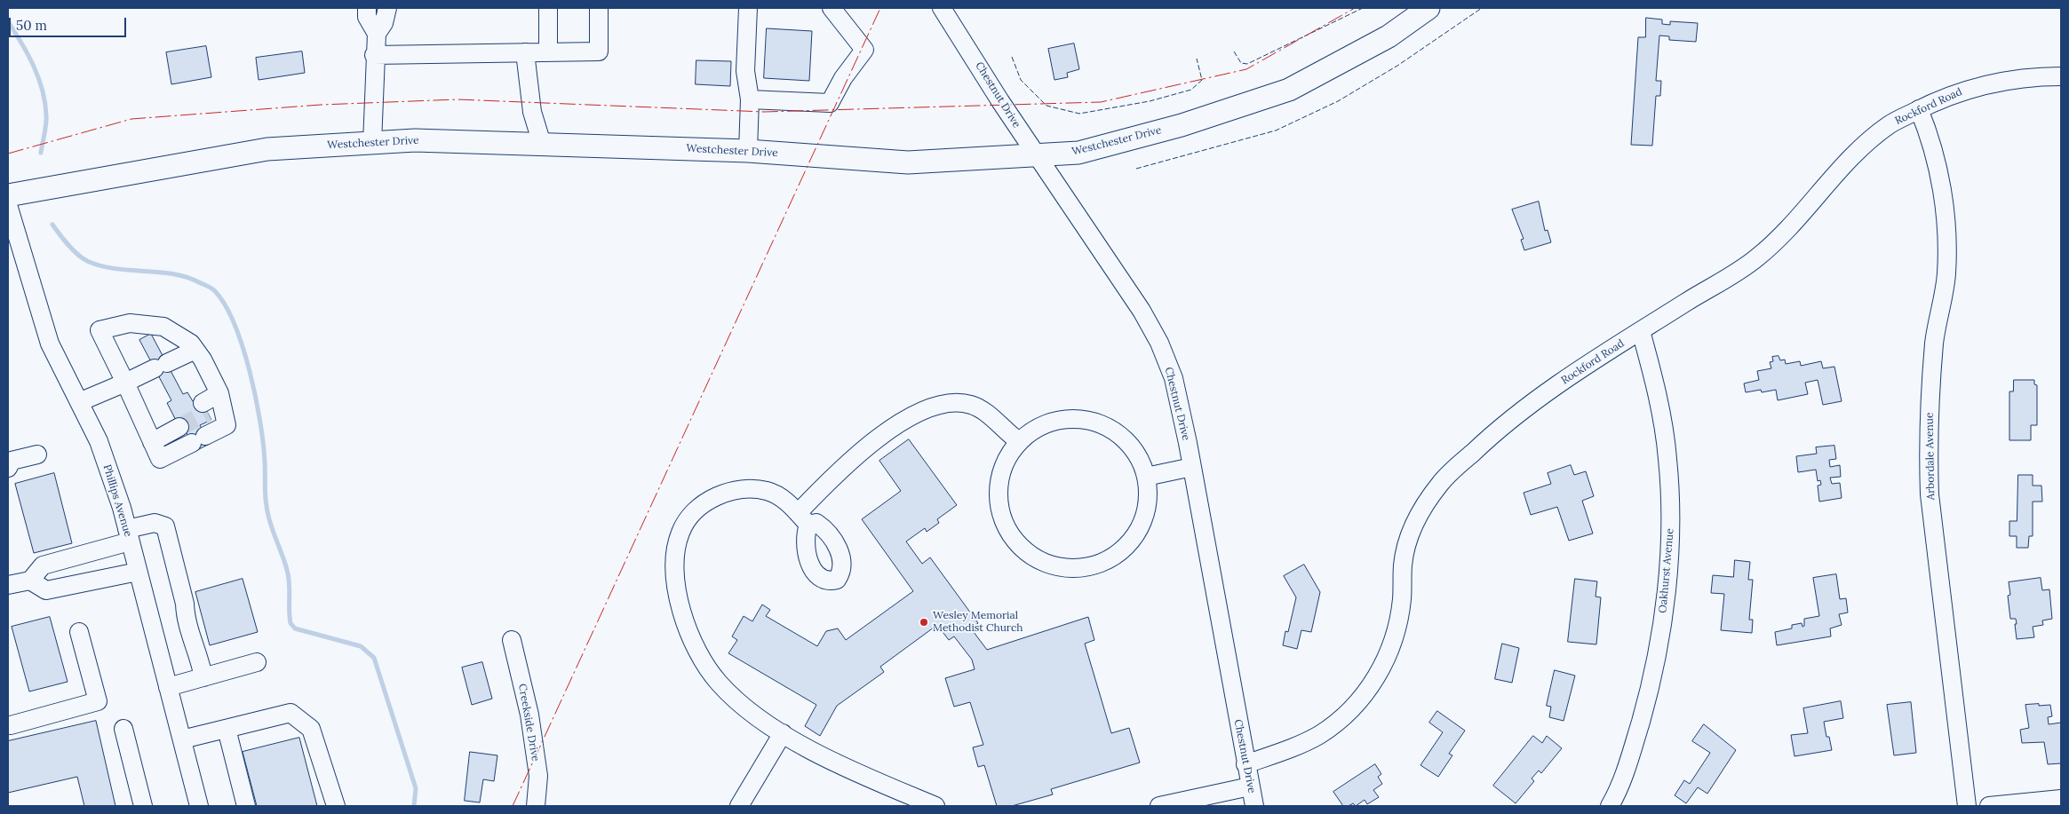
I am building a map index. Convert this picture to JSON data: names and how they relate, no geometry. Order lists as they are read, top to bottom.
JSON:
{
  "streets": {
    "main road": ["Westchester Drive"],
    "street": [
      "Chestnut Drive",
      "Rockford Road",
      "Arbordale Avenue",
      "Phillips Avenue",
      "Oakhurst Avenue",
      "Creekside Drive"
    ]
  },
  "crossings": [
    ["Chestnut Drive", "Rockford Road"],
    ["Chestnut Drive", "Westchester Drive"],
    ["Rockford Road", "Arbordale Avenue"],
    ["Rockford Road", "Oakhurst Avenue"]
  ],
  "places": ["Wesley Memorial Methodist Church"],
  "scale_bar": "50 m"
}
